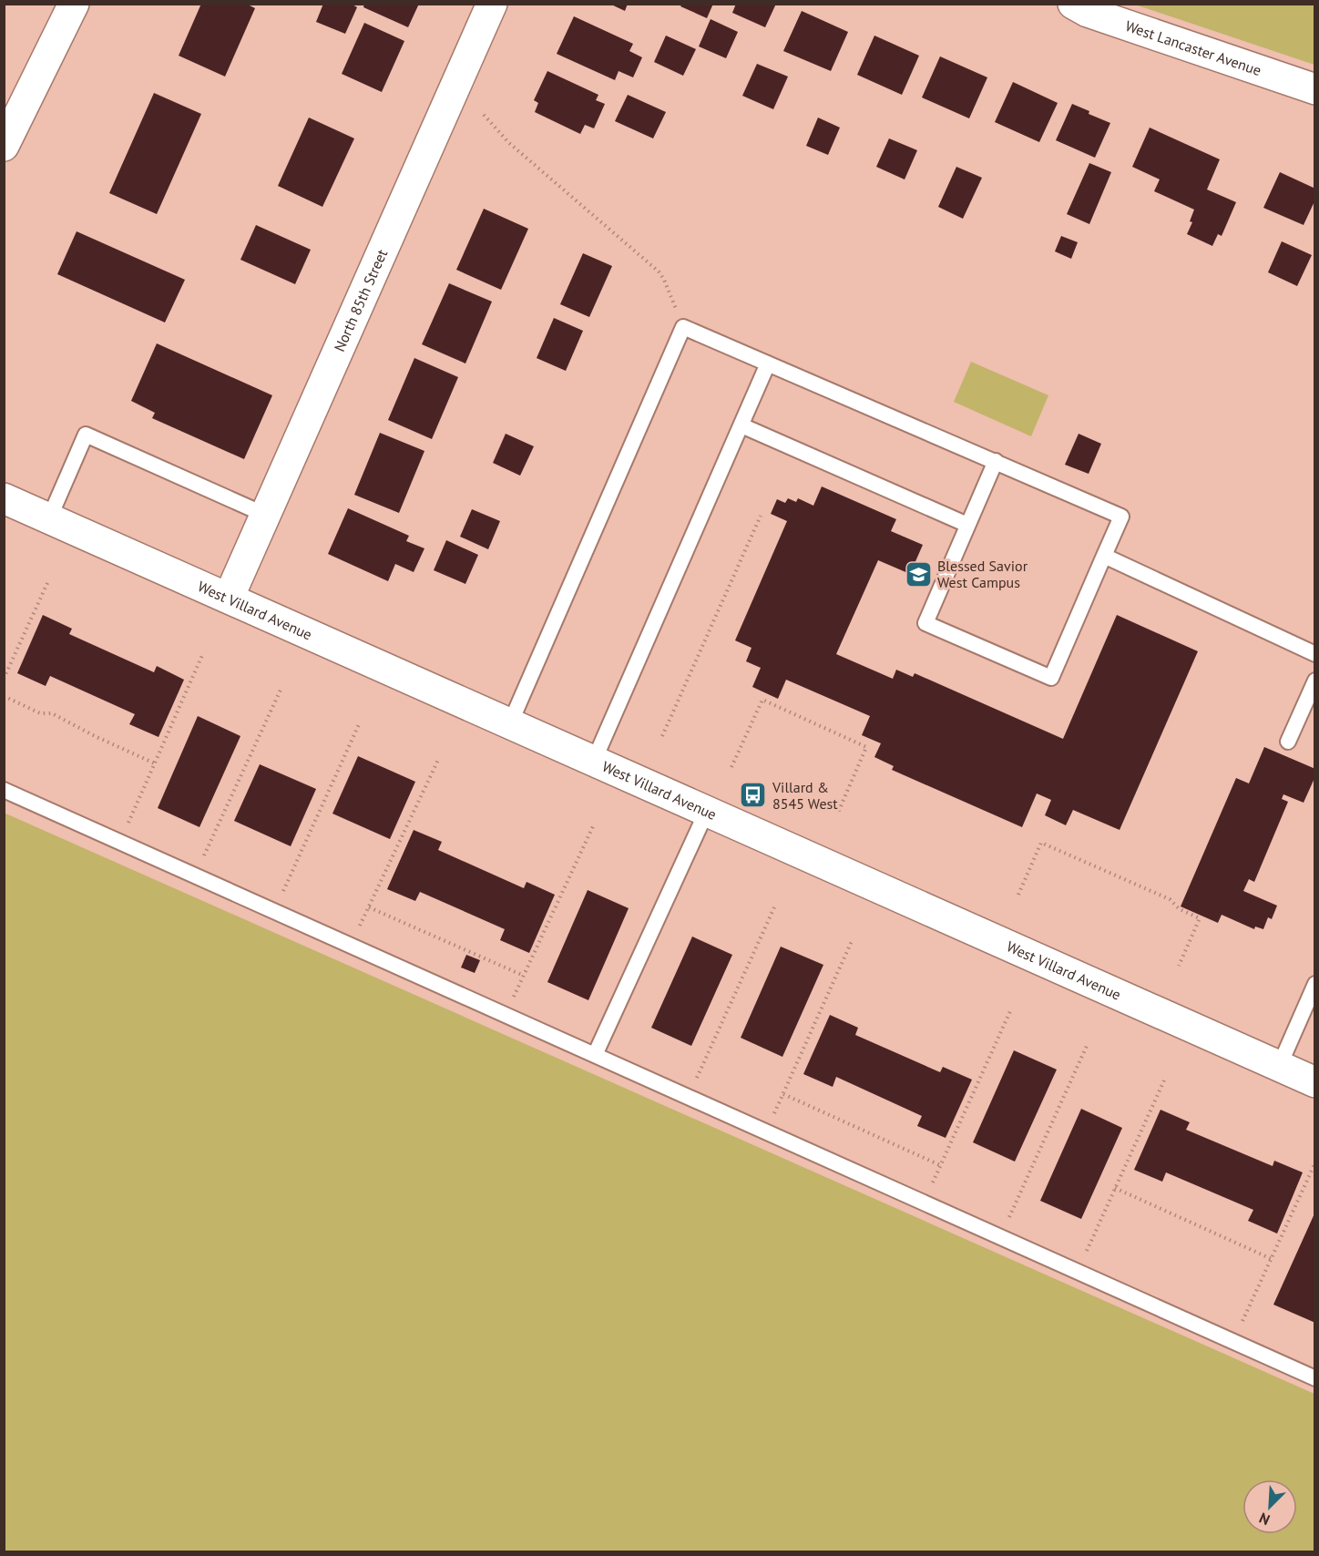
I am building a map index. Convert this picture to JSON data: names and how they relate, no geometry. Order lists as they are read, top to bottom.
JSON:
{
  "streets": {
    "street": ["West Lancaster Avenue", "North 85th Street", "West Villard Avenue"]
  },
  "crossings": [
    ["North 85th Street", "West Villard Avenue"]
  ],
  "places": {
    "school or university": ["Blessed Savior West Campus"],
    "bus stop": ["Villard & 8545 West"]
  },
  "north": "bottom left"
}
